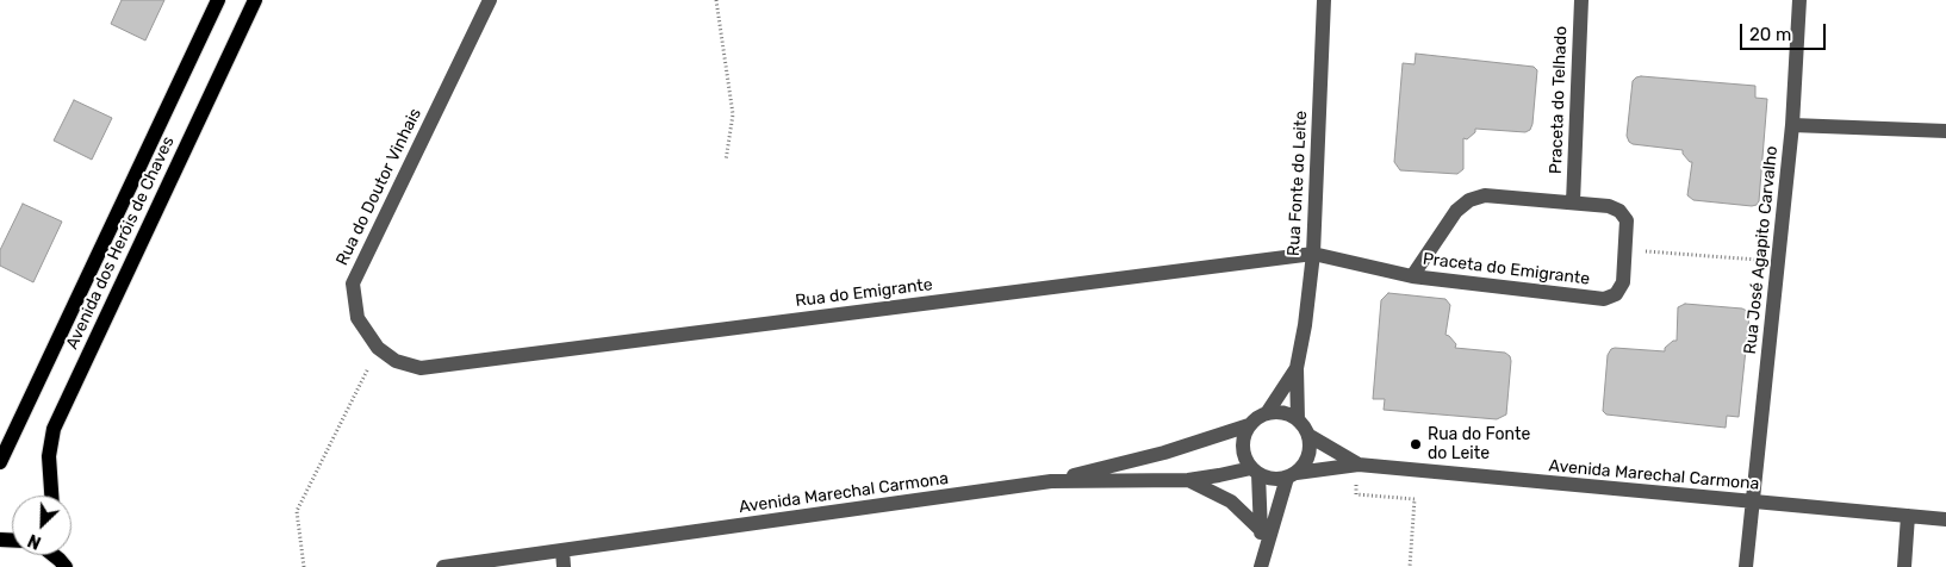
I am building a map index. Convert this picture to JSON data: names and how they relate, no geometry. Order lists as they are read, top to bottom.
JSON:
{
  "streets": {
    "main road": ["Avenida dos Heróis de Chaves"],
    "street": [
      "Praceta do Telhado",
      "Rua Fonte do Leite",
      "Rua do Doutor Vinhais",
      "Rua José Agapito Carvalho",
      "Praceta do Emigrante",
      "Rua do Emigrante",
      "Avenida Marechal Carmona"
    ]
  },
  "crossings": [
    ["Praceta do Telhado", "Praceta do Emigrante"],
    ["Rua Fonte do Leite", "Praceta do Emigrante"],
    ["Rua Fonte do Leite", "Rua do Emigrante"],
    ["Rua do Doutor Vinhais", "Rua do Emigrante"],
    ["Rua José Agapito Carvalho", "Avenida Marechal Carmona"],
    ["Praceta do Emigrante", "Rua do Emigrante"]
  ],
  "places": ["Rua do Fonte do Leite"],
  "scale_bar": "20 m",
  "north": "bottom left"
}
